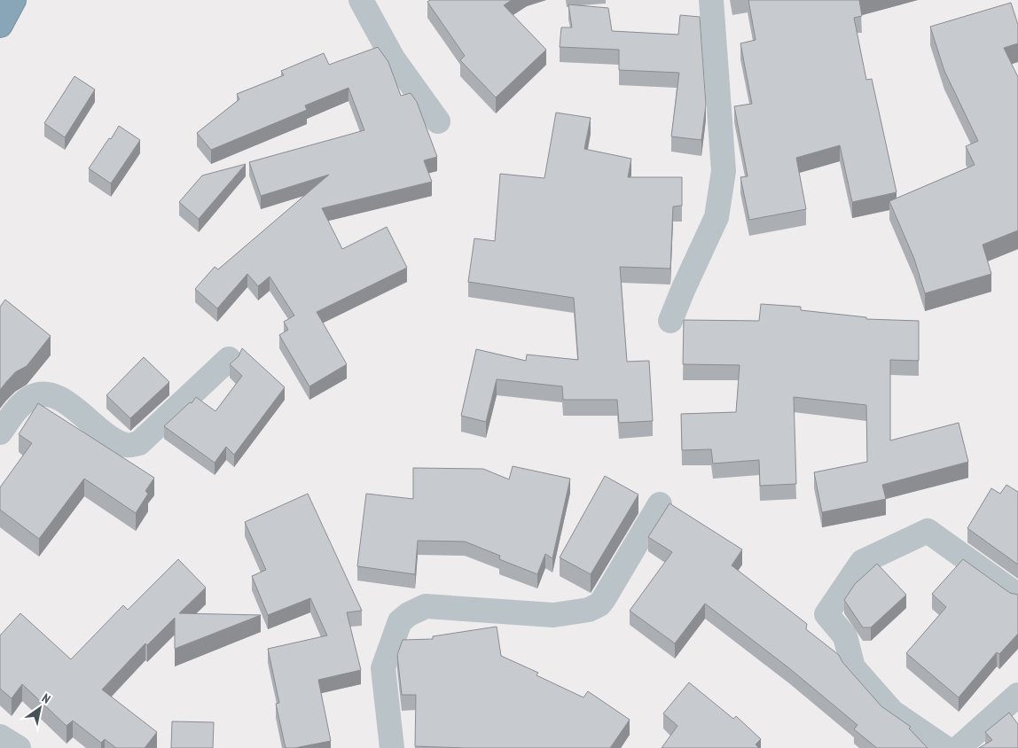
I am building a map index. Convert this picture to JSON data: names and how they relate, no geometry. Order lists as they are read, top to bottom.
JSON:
{
  "north": "top right"
}
